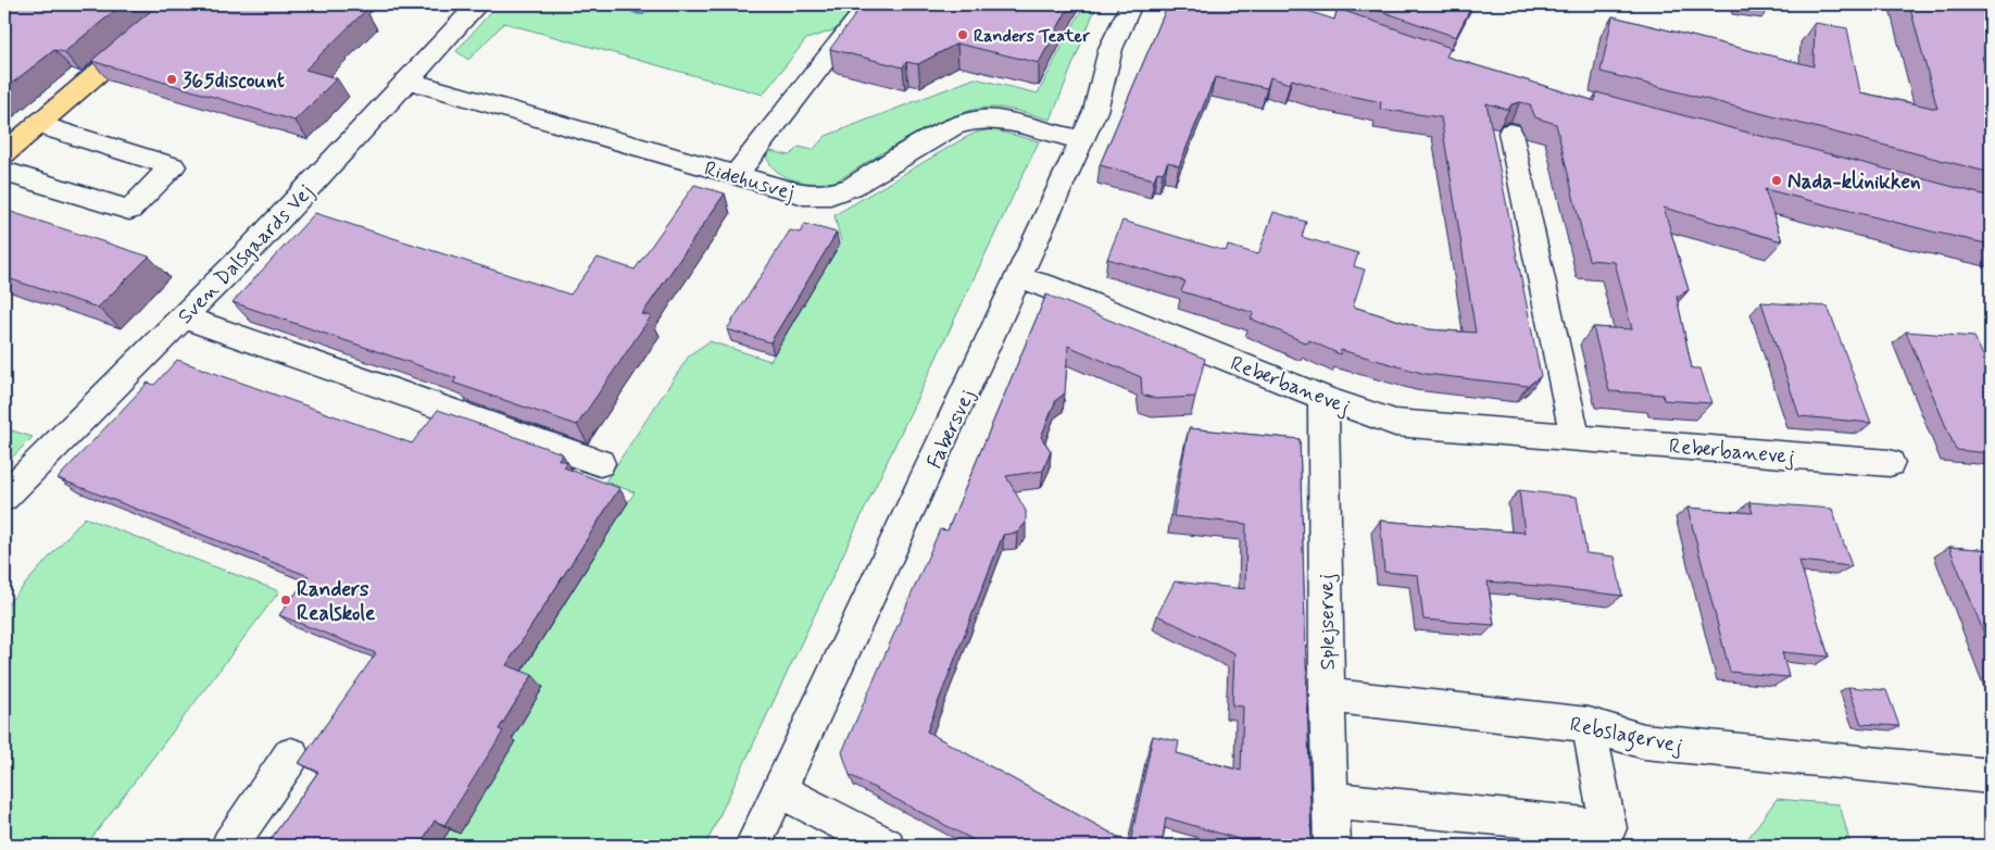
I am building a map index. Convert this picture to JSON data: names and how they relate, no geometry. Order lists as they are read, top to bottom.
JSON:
{
  "streets": {
    "street": [
      "Ridehusvej",
      "Sven Dalsgaards Vej",
      "Reberbanevej",
      "Fabersvej",
      "Splejservej",
      "Rebslagervej"
    ]
  },
  "crossings": [
    ["Ridehusvej", "Sven Dalsgaards Vej"],
    ["Ridehusvej", "Fabersvej"],
    ["Reberbanevej", "Fabersvej"],
    ["Reberbanevej", "Splejservej"],
    ["Splejservej", "Rebslagervej"]
  ],
  "places": [
    "Randers Teater",
    "365discount",
    "Nada-klinikken",
    "Randers Realskole"
  ]
}
